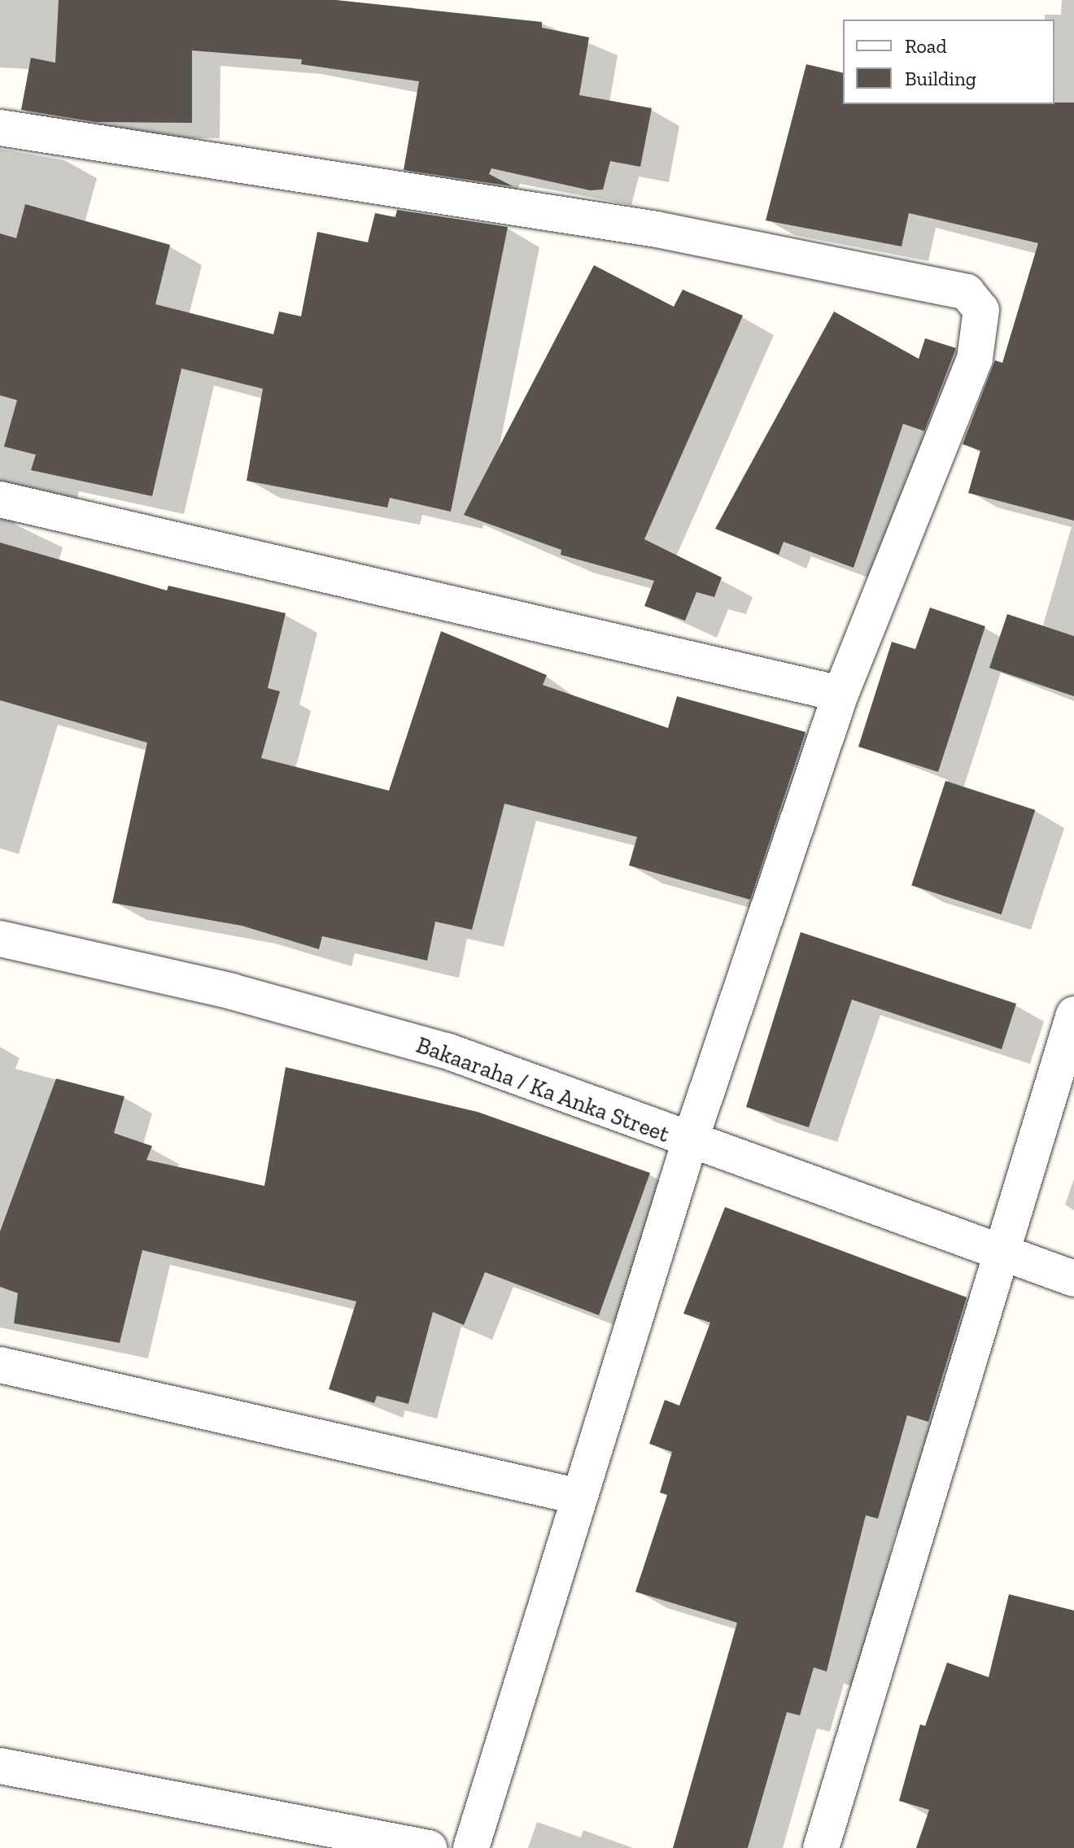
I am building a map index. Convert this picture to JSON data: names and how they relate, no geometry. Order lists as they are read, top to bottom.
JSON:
{
  "streets": {
    "street": ["Bakaaraha / Ka Anka Street"]
  },
  "legend": ["Road", "Building"]
}
